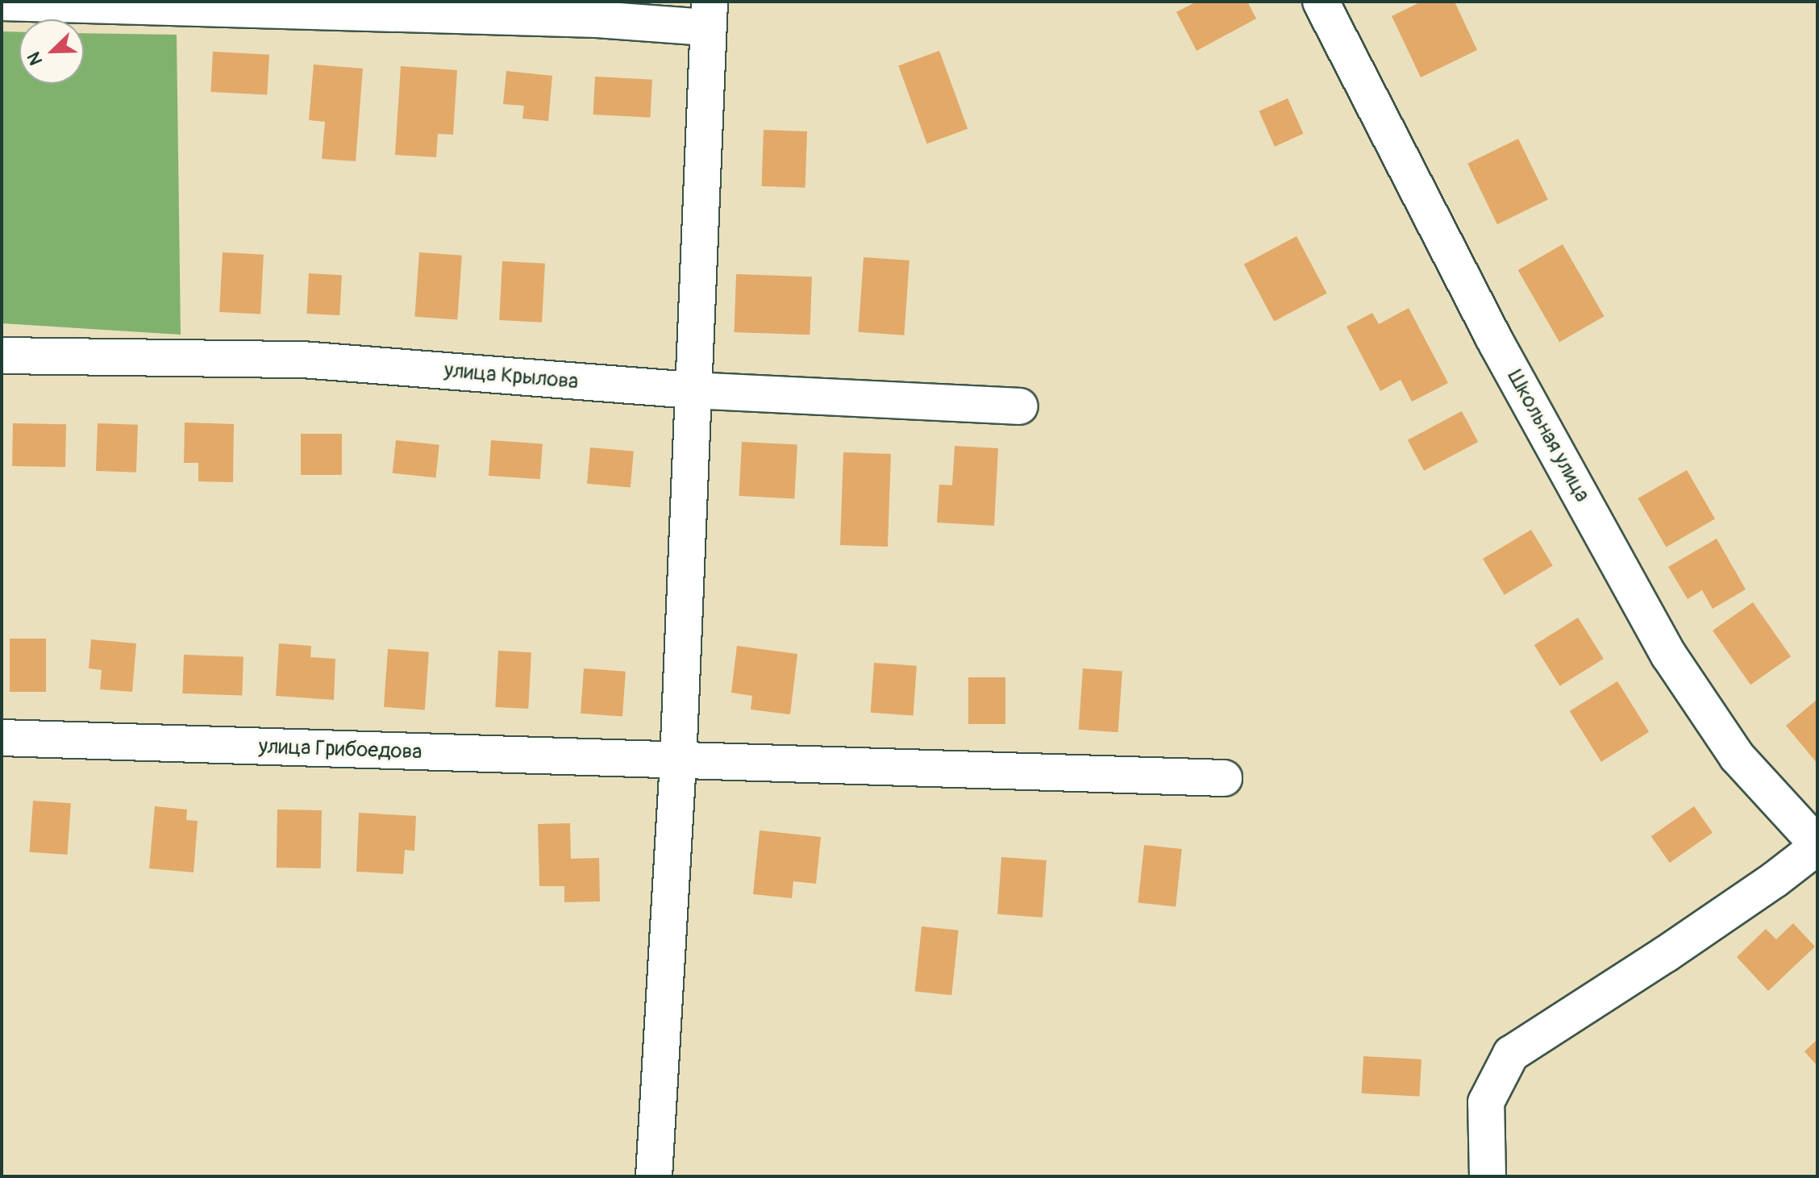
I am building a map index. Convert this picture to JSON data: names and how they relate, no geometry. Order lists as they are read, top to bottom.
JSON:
{
  "streets": {
    "street": ["улица Крылова", "Школьная улица", "улица Грибоедова"]
  },
  "north": "bottom left"
}
